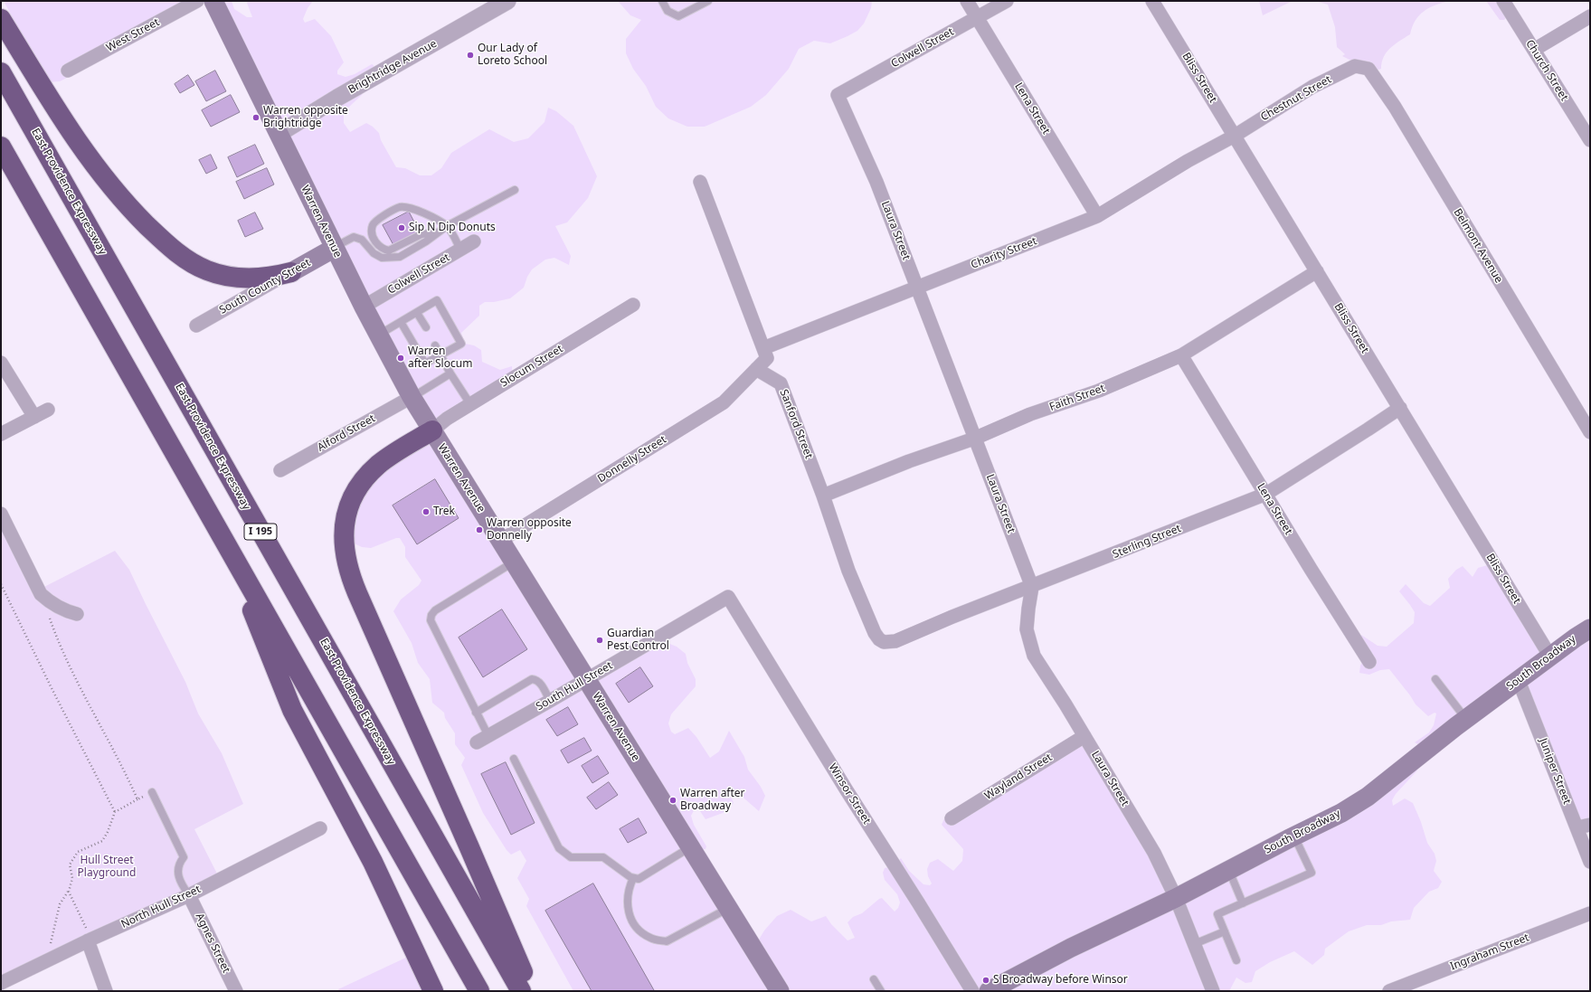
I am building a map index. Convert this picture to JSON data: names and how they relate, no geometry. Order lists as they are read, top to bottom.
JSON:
{
  "streets": {
    "highway": ["East Providence Expressway", "I 195"],
    "main road": ["Warren Avenue", "South County Street", "South Broadway"],
    "street": [
      "West Street",
      "Colwell Street",
      "Brightridge Avenue",
      "Church Street",
      "Bliss Street",
      "Chestnut Street",
      "Lena Street",
      "Laura Street",
      "Belmont Avenue",
      "Charity Street",
      "Slocum Street",
      "Faith Street",
      "Sanford Street",
      "Alford Street",
      "Donnelly Street",
      "Sterling Street",
      "South Hull Street",
      "Juniper Street",
      "Wayland Street",
      "Winsor Street",
      "North Hull Street",
      "Agnes Street",
      "Ingraham Street"
    ]
  },
  "crossings": [
    ["Colwell Street", "Lena Street"],
    ["Colwell Street", "Warren Avenue"],
    ["Colwell Street", "Laura Street"],
    ["Brightridge Avenue", "Warren Avenue"],
    ["Bliss Street", "Chestnut Street"],
    ["Bliss Street", "Charity Street"],
    ["Bliss Street", "Faith Street"],
    ["Bliss Street", "Sterling Street"],
    ["Bliss Street", "South Broadway"],
    ["Chestnut Street", "Belmont Avenue"],
    ["Chestnut Street", "Charity Street"],
    ["Lena Street", "Charity Street"],
    ["Lena Street", "Faith Street"],
    ["Lena Street", "Sterling Street"],
    ["Warren Avenue", "South County Street"],
    ["Warren Avenue", "Slocum Street"],
    ["Warren Avenue", "Alford Street"],
    ["Warren Avenue", "Donnelly Street"],
    ["Warren Avenue", "South Hull Street"],
    ["Laura Street", "Charity Street"],
    ["Laura Street", "Faith Street"],
    ["Laura Street", "Sterling Street"],
    ["Laura Street", "South Broadway"],
    ["Laura Street", "Wayland Street"],
    ["Faith Street", "Sanford Street"],
    ["Sanford Street", "Donnelly Street"],
    ["Sanford Street", "Sterling Street"],
    ["South Broadway", "Juniper Street"],
    ["South Broadway", "Winsor Street"],
    ["South Hull Street", "Winsor Street"],
    ["North Hull Street", "Agnes Street"]
  ],
  "parks": ["Hull Street Playground"],
  "places": [
    "Our Lady of Loreto School",
    "Warren opposite Brightridge",
    "Sip N Dip Donuts",
    "Warren after Slocum",
    "Trek",
    "Warren opposite Donnelly",
    "Guardian Pest Control",
    "Warren after Broadway",
    "S Broadway before Winsor"
  ]
}
